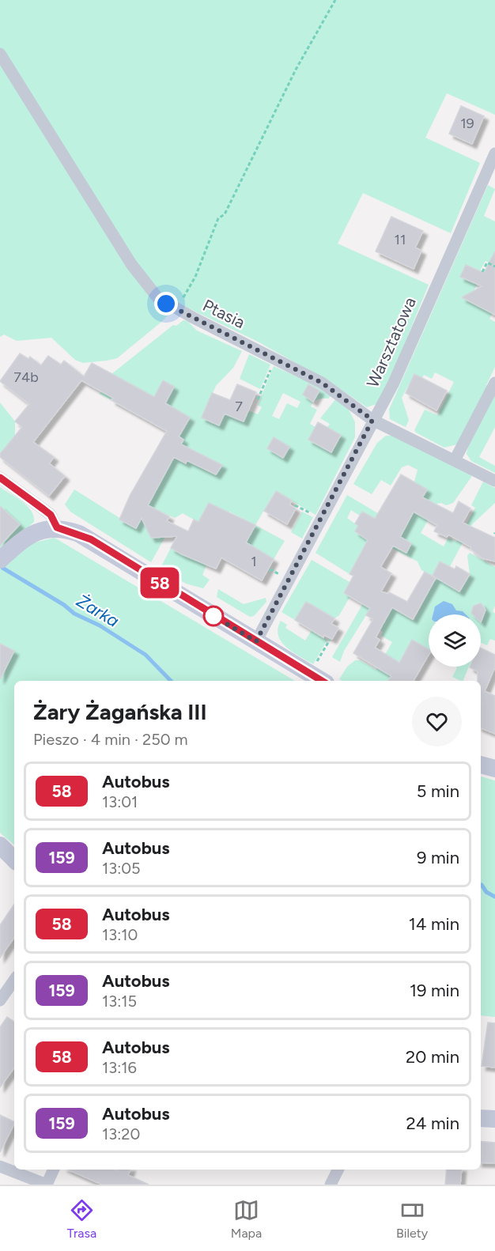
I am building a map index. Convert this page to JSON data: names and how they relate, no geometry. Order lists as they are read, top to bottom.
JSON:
{
  "streets": {
    "street": ["Ptasia", "Warsztatowa"]
  },
  "crossings": [
    ["Ptasia", "Warsztatowa"]
  ],
  "water": ["Żarka"],
  "lines": ["bus line 58"],
  "house_numbers": [
    "19",
    "11",
    "74b",
    "7",
    "1"
  ],
  "page": {
    "on_map": "58",
    "heading": ["Żary Żagańska III", "Pieszo · 4 min · 250 m"],
    "list": [
      {
        "mark": "58",
        "name": "Autobus",
        "note": "13:01",
        "value": "5 min"
      },
      {
        "mark": "159",
        "name": "Autobus",
        "note": "13:05",
        "value": "9 min"
      },
      {
        "mark": "58",
        "name": "Autobus",
        "note": "13:10",
        "value": "14 min"
      },
      {
        "mark": "159",
        "name": "Autobus",
        "note": "13:15",
        "value": "19 min"
      },
      {
        "mark": "58",
        "name": "Autobus",
        "note": "13:16",
        "value": "20 min"
      },
      {
        "mark": "159",
        "name": "Autobus",
        "note": "13:20",
        "value": "24 min"
      }
    ],
    "tabs": ["Trasa", "Mapa", "Bilety"]
  }
}
